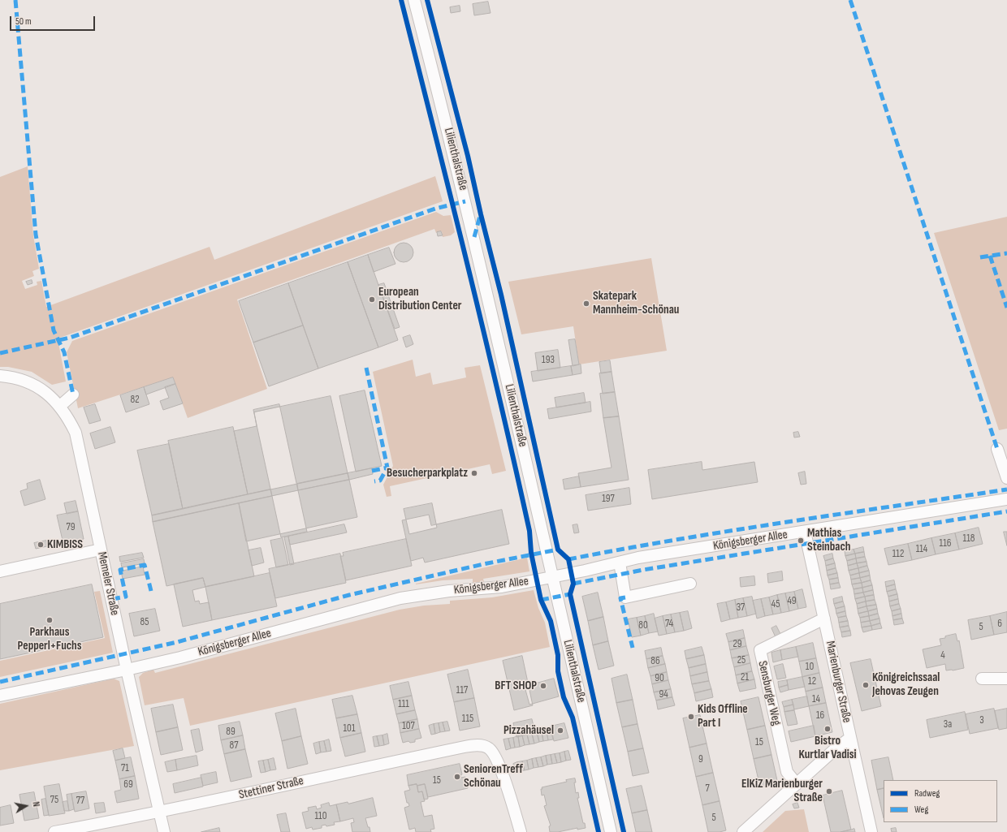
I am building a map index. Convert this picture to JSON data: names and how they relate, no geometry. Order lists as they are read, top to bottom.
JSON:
{
  "streets": {
    "street": [
      "Lilienthalstraße",
      "Königsberger Allee",
      "Memeler Straße",
      "Marienburger Straße",
      "Sensburger Weg",
      "Stettiner Straße"
    ]
  },
  "crossings": [
    ["Lilienthalstraße", "Königsberger Allee"],
    ["Königsberger Allee", "Memeler Straße"],
    ["Königsberger Allee", "Marienburger Straße"],
    ["Memeler Straße", "Stettiner Straße"],
    ["Marienburger Straße", "Sensburger Weg"]
  ],
  "places": [
    "European Distribution Center",
    "Skatepark Mannheim-Schönau",
    "Besucherparkplatz",
    "Mathias Steinbach",
    "KIMBISS",
    "Parkhaus Pepperl+Fuchs",
    "Königreichssaal Jehovas Zeugen",
    "BFT SHOP",
    "Kids Offline Part I",
    "Bistro Kurtlar Vadisi",
    "Pizzahäusel",
    "SeniorenTreff Schönau",
    "ElKiZ Marienburger Straße"
  ],
  "house_numbers": [
    "193",
    "82",
    "197",
    "79",
    "118",
    "116",
    "114",
    "112",
    "49",
    "45",
    "37",
    "85",
    "74",
    "6",
    "80",
    "5",
    "29",
    "4",
    "25",
    "86",
    "10",
    "21",
    "90",
    "12",
    "117",
    "94",
    "14",
    "111",
    "16",
    "115",
    "3",
    "3a",
    "107",
    "101",
    "89",
    "15",
    "87",
    "9",
    "71",
    "15",
    "69",
    "7",
    "75",
    "77",
    "110",
    "5"
  ],
  "legend": ["Radweg", "Weg"],
  "scale_bar": "50 m",
  "north": "right"
}
